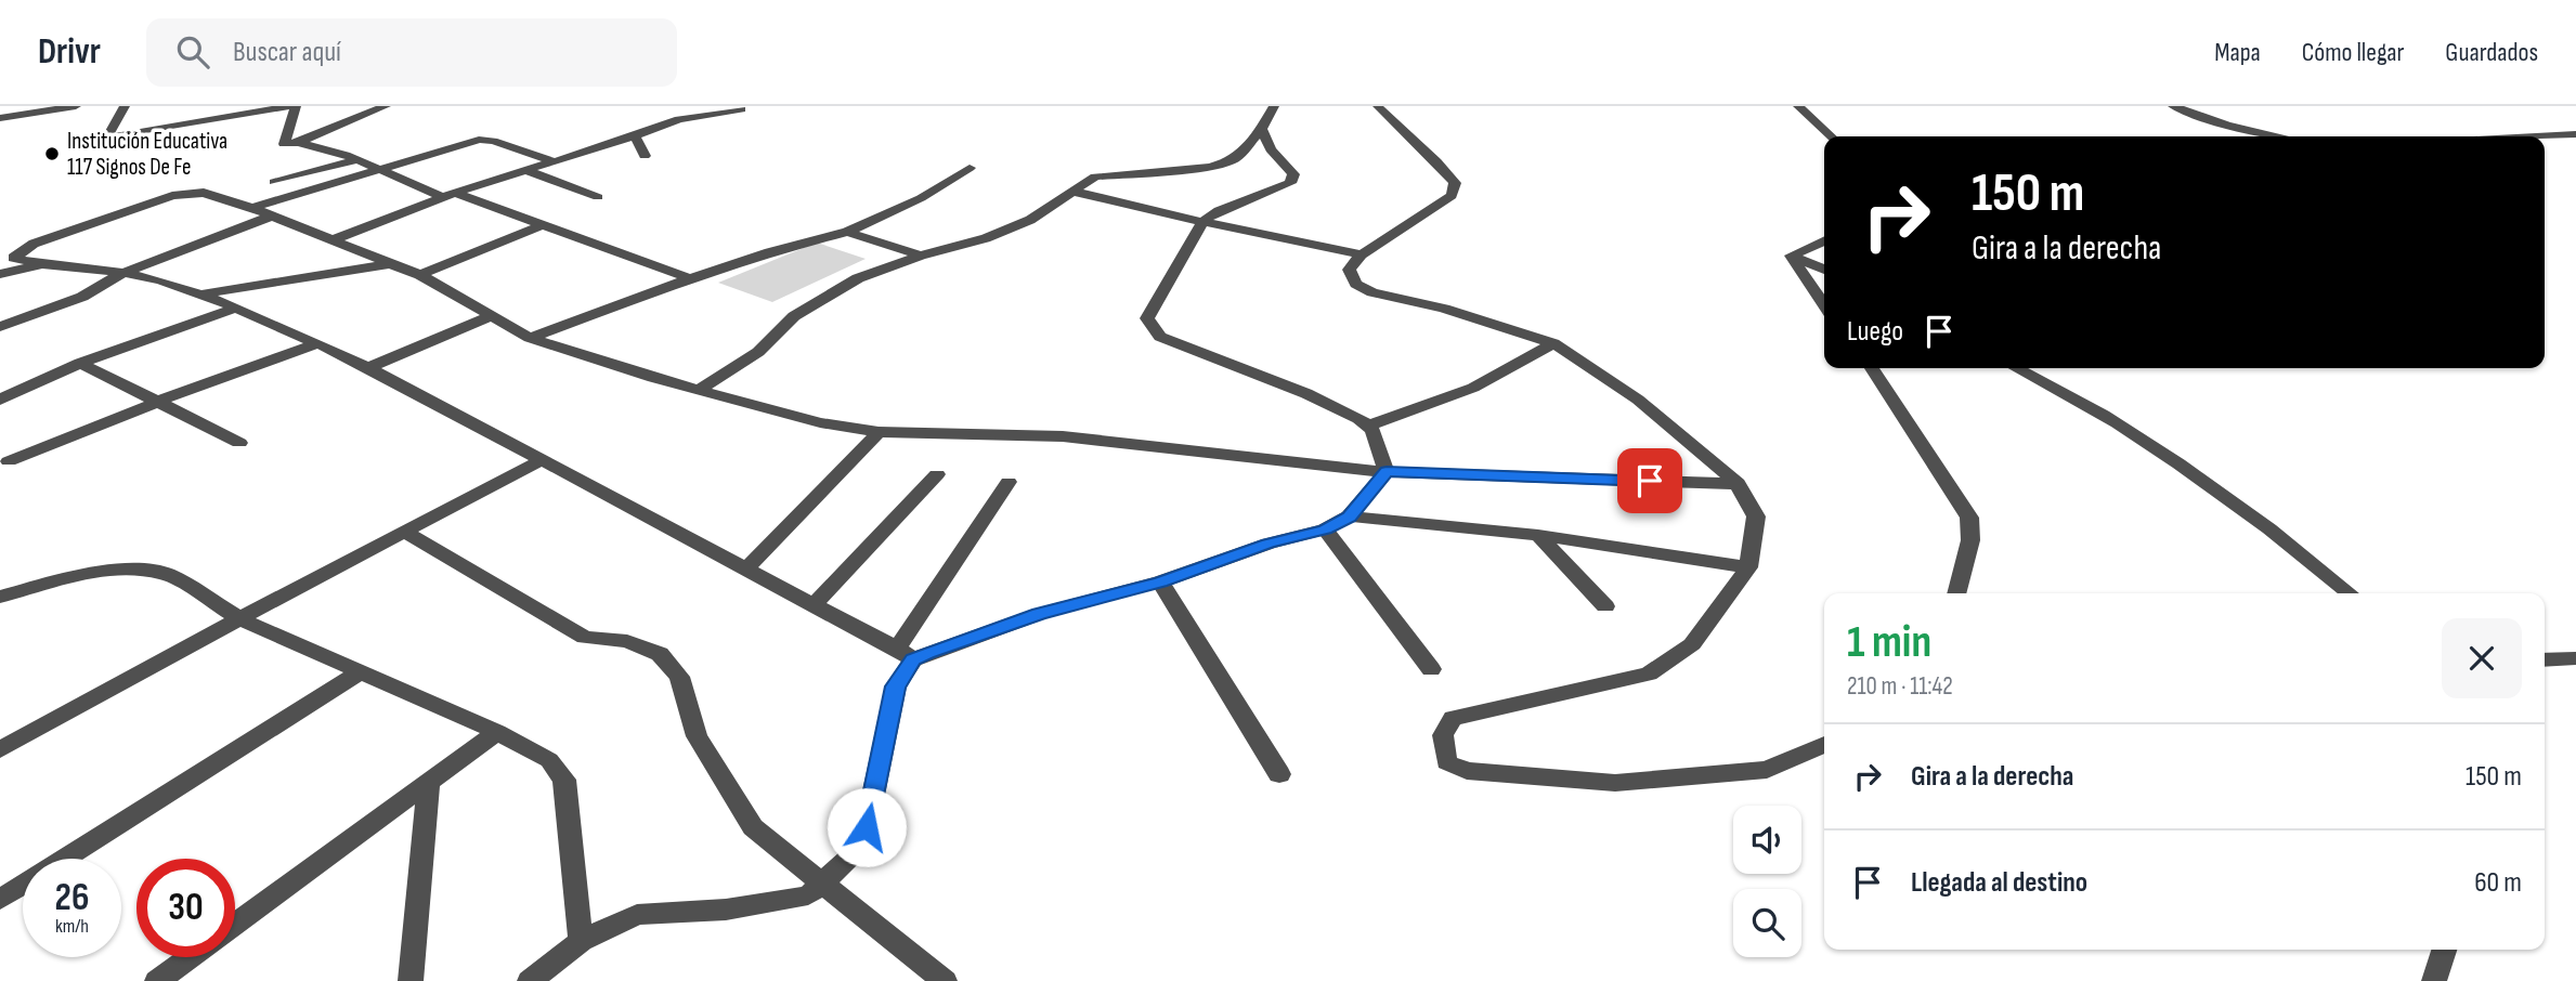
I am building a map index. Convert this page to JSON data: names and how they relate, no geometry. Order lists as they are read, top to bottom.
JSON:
{
  "places": ["Institución Educativa 117 Signos De Fe"],
  "page": {
    "header": "Drivr",
    "search": "Buscar aquí",
    "nav": ["Mapa", "Cómo llegar", "Guardados"],
    "turn": ["150 m", "Gira a la derecha"],
    "then": "Luego",
    "heading": ["1 min", "210 m · 11:42"],
    "list": [
      {
        "name": "Gira a la derecha",
        "value": "150 m"
      },
      {
        "name": "Llegada al destino",
        "value": "60 m"
      }
    ],
    "speed": "26 km/h",
    "limit": "30"
  }
}
